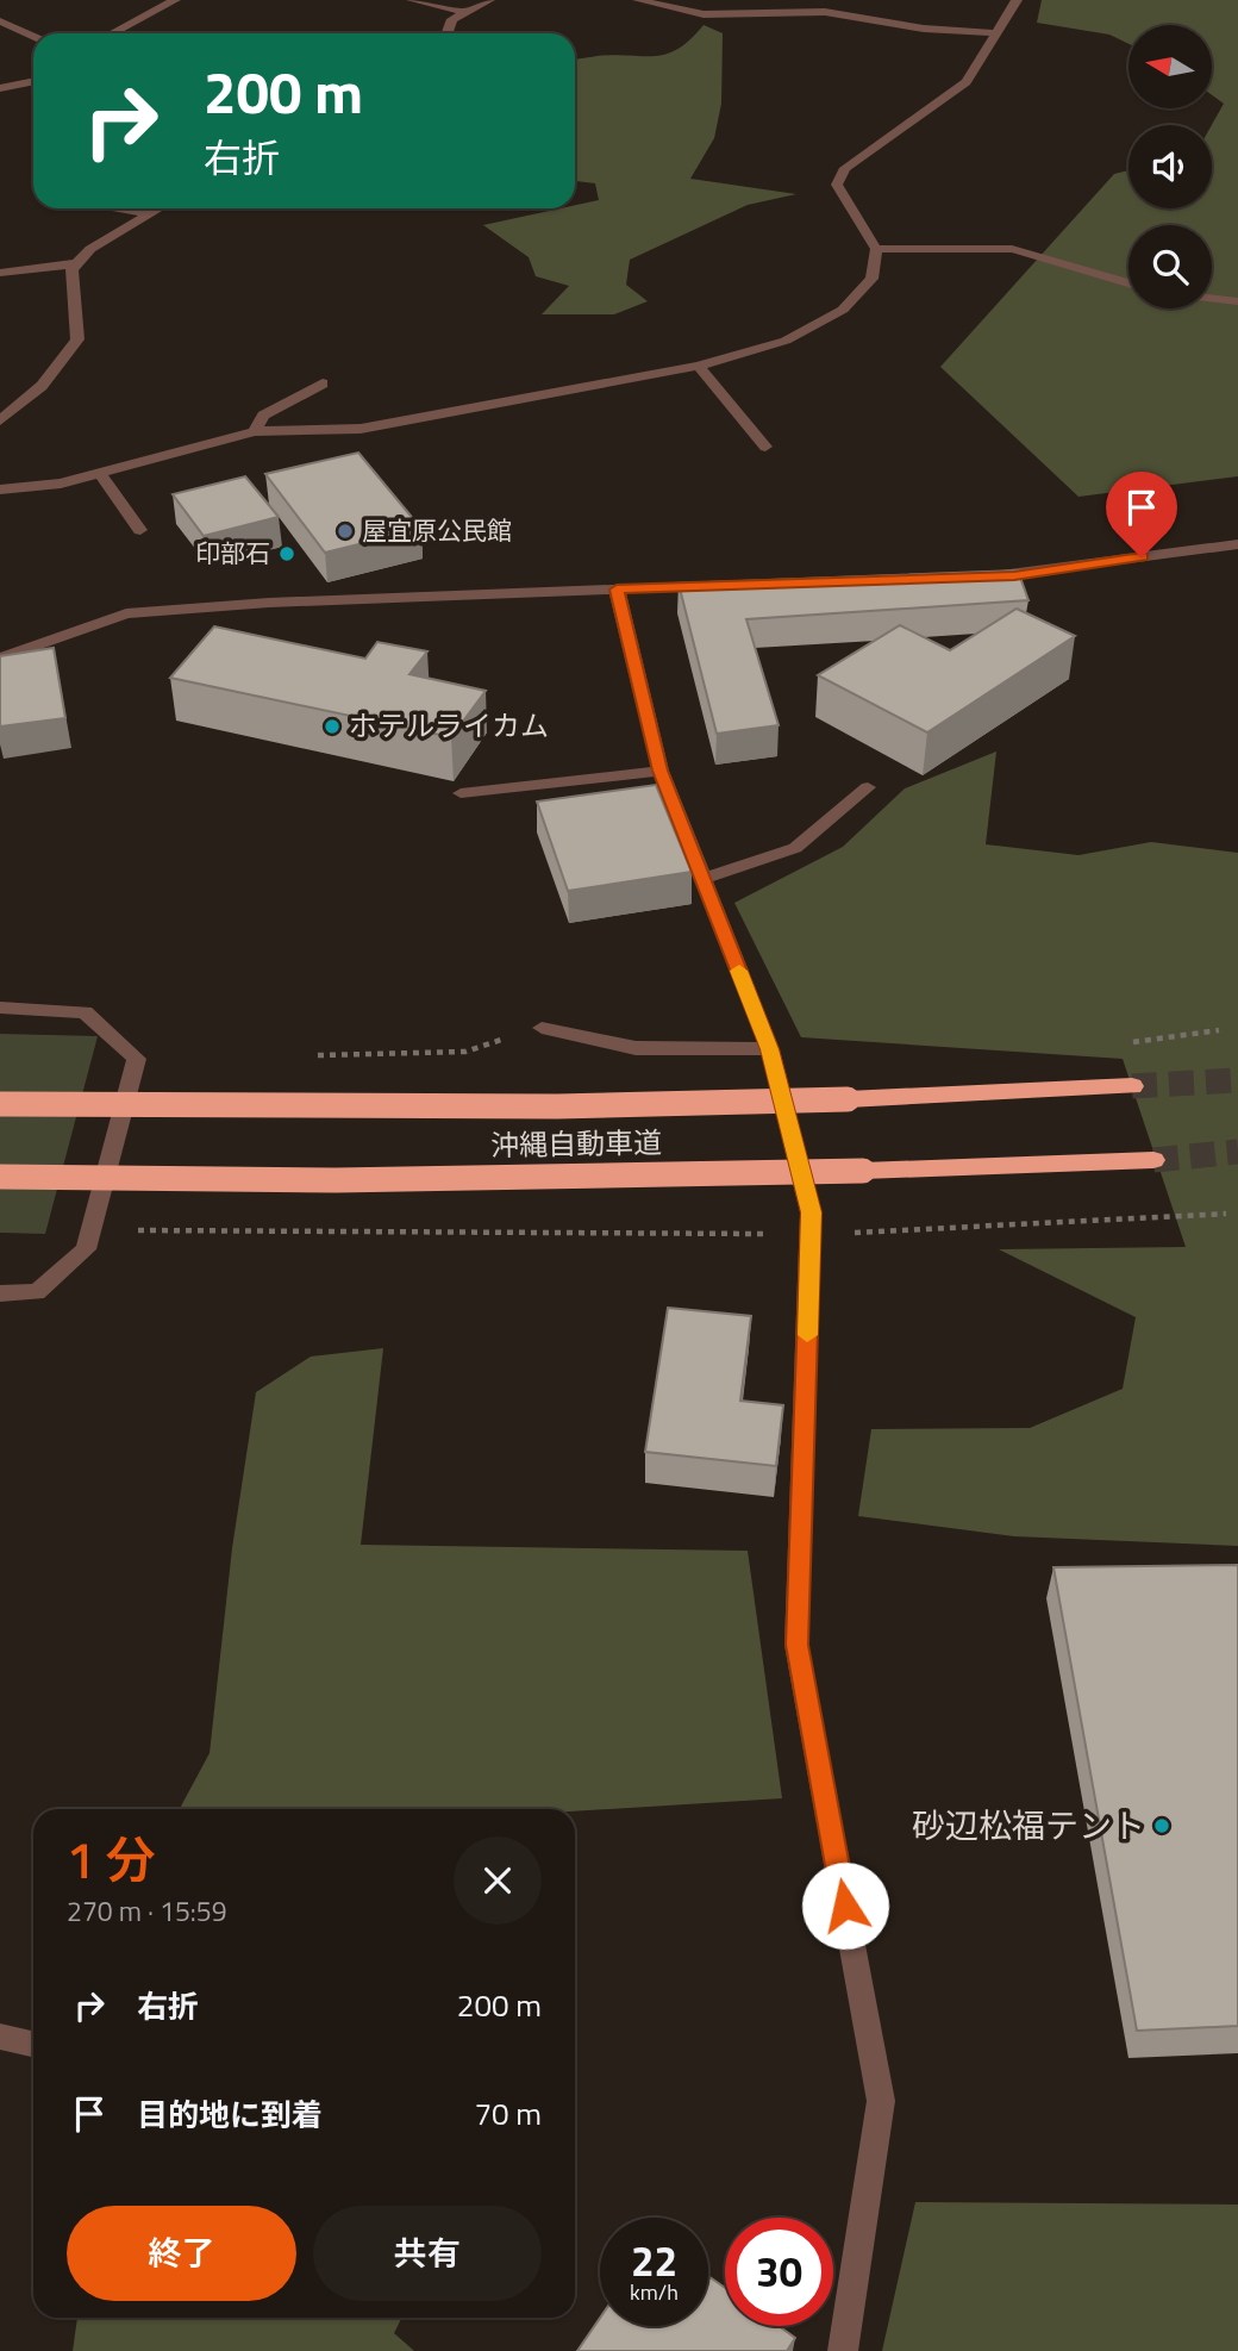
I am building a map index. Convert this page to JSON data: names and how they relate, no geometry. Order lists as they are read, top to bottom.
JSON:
{
  "streets": {
    "highway": ["沖縄自動車道"]
  },
  "places": [
    "屋宜原公民館",
    "印部石",
    "ホテルライカム",
    "砂辺松福テント"
  ],
  "north": "left",
  "page": {
    "turn": ["200 m", "右折"],
    "heading": ["1 分", "270 m · 15:59"],
    "list": [
      {
        "name": "右折",
        "value": "200 m"
      },
      {
        "name": "目的地に到着",
        "value": "70 m"
      }
    ],
    "buttons": ["終了", "共有"],
    "speed": "22 km/h",
    "limit": "30"
  }
}
